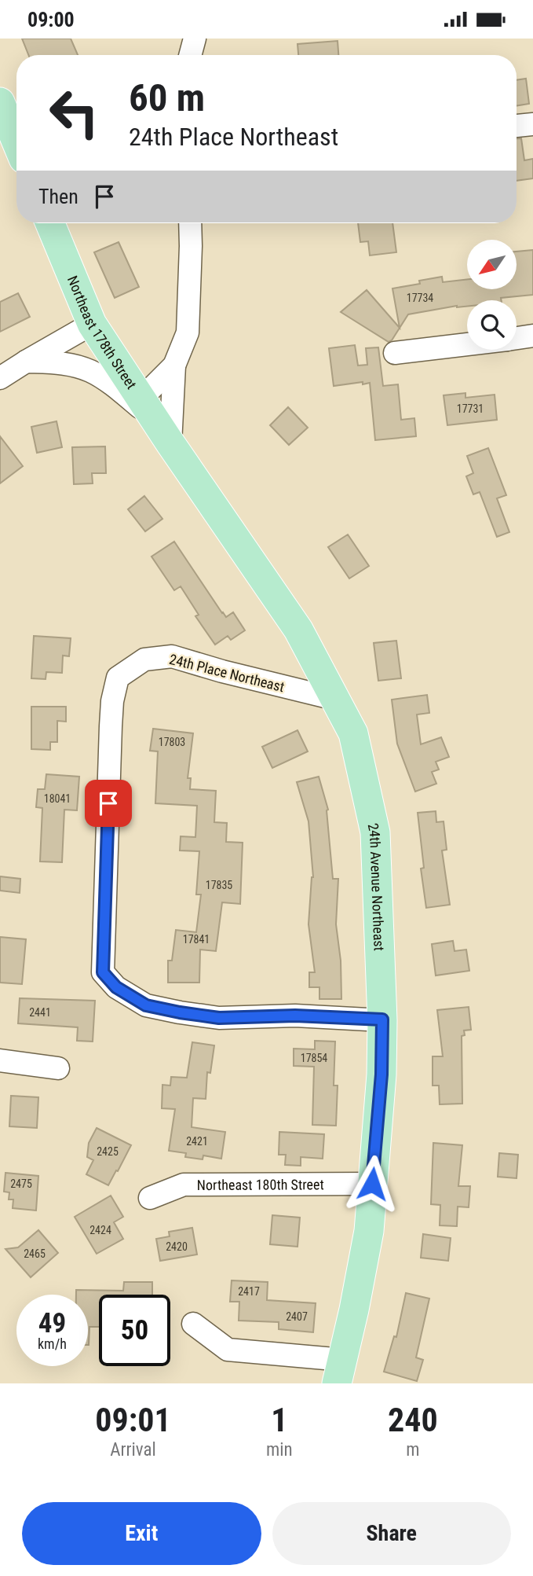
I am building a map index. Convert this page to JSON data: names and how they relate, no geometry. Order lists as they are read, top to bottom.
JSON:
{
  "streets": {
    "main road": ["Northeast 178th Street", "24th Avenue Northeast"],
    "street": ["24th Place Northeast", "Northeast 180th Street"]
  },
  "crossings": [
    ["Northeast 178th Street", "24th Avenue Northeast"],
    ["24th Place Northeast", "24th Avenue Northeast"],
    ["24th Avenue Northeast", "Northeast 180th Street"]
  ],
  "house_numbers": [
    "17734",
    "17731",
    "17803",
    "18041",
    "17835",
    "17841",
    "2441",
    "17854",
    "2421",
    "2425",
    "2475",
    "2424",
    "2420",
    "2465",
    "2417",
    "2407"
  ],
  "north": "bottom left",
  "page": {
    "status": "09:00",
    "turn": ["60 m", "24th Place Northeast"],
    "then": "Then",
    "speed": "49 km/h",
    "limit": "50",
    "eta": [
      "09:01",
      "Arrival",
      "1",
      "min",
      "240",
      "m"
    ],
    "buttons": ["Exit", "Share"]
  }
}
